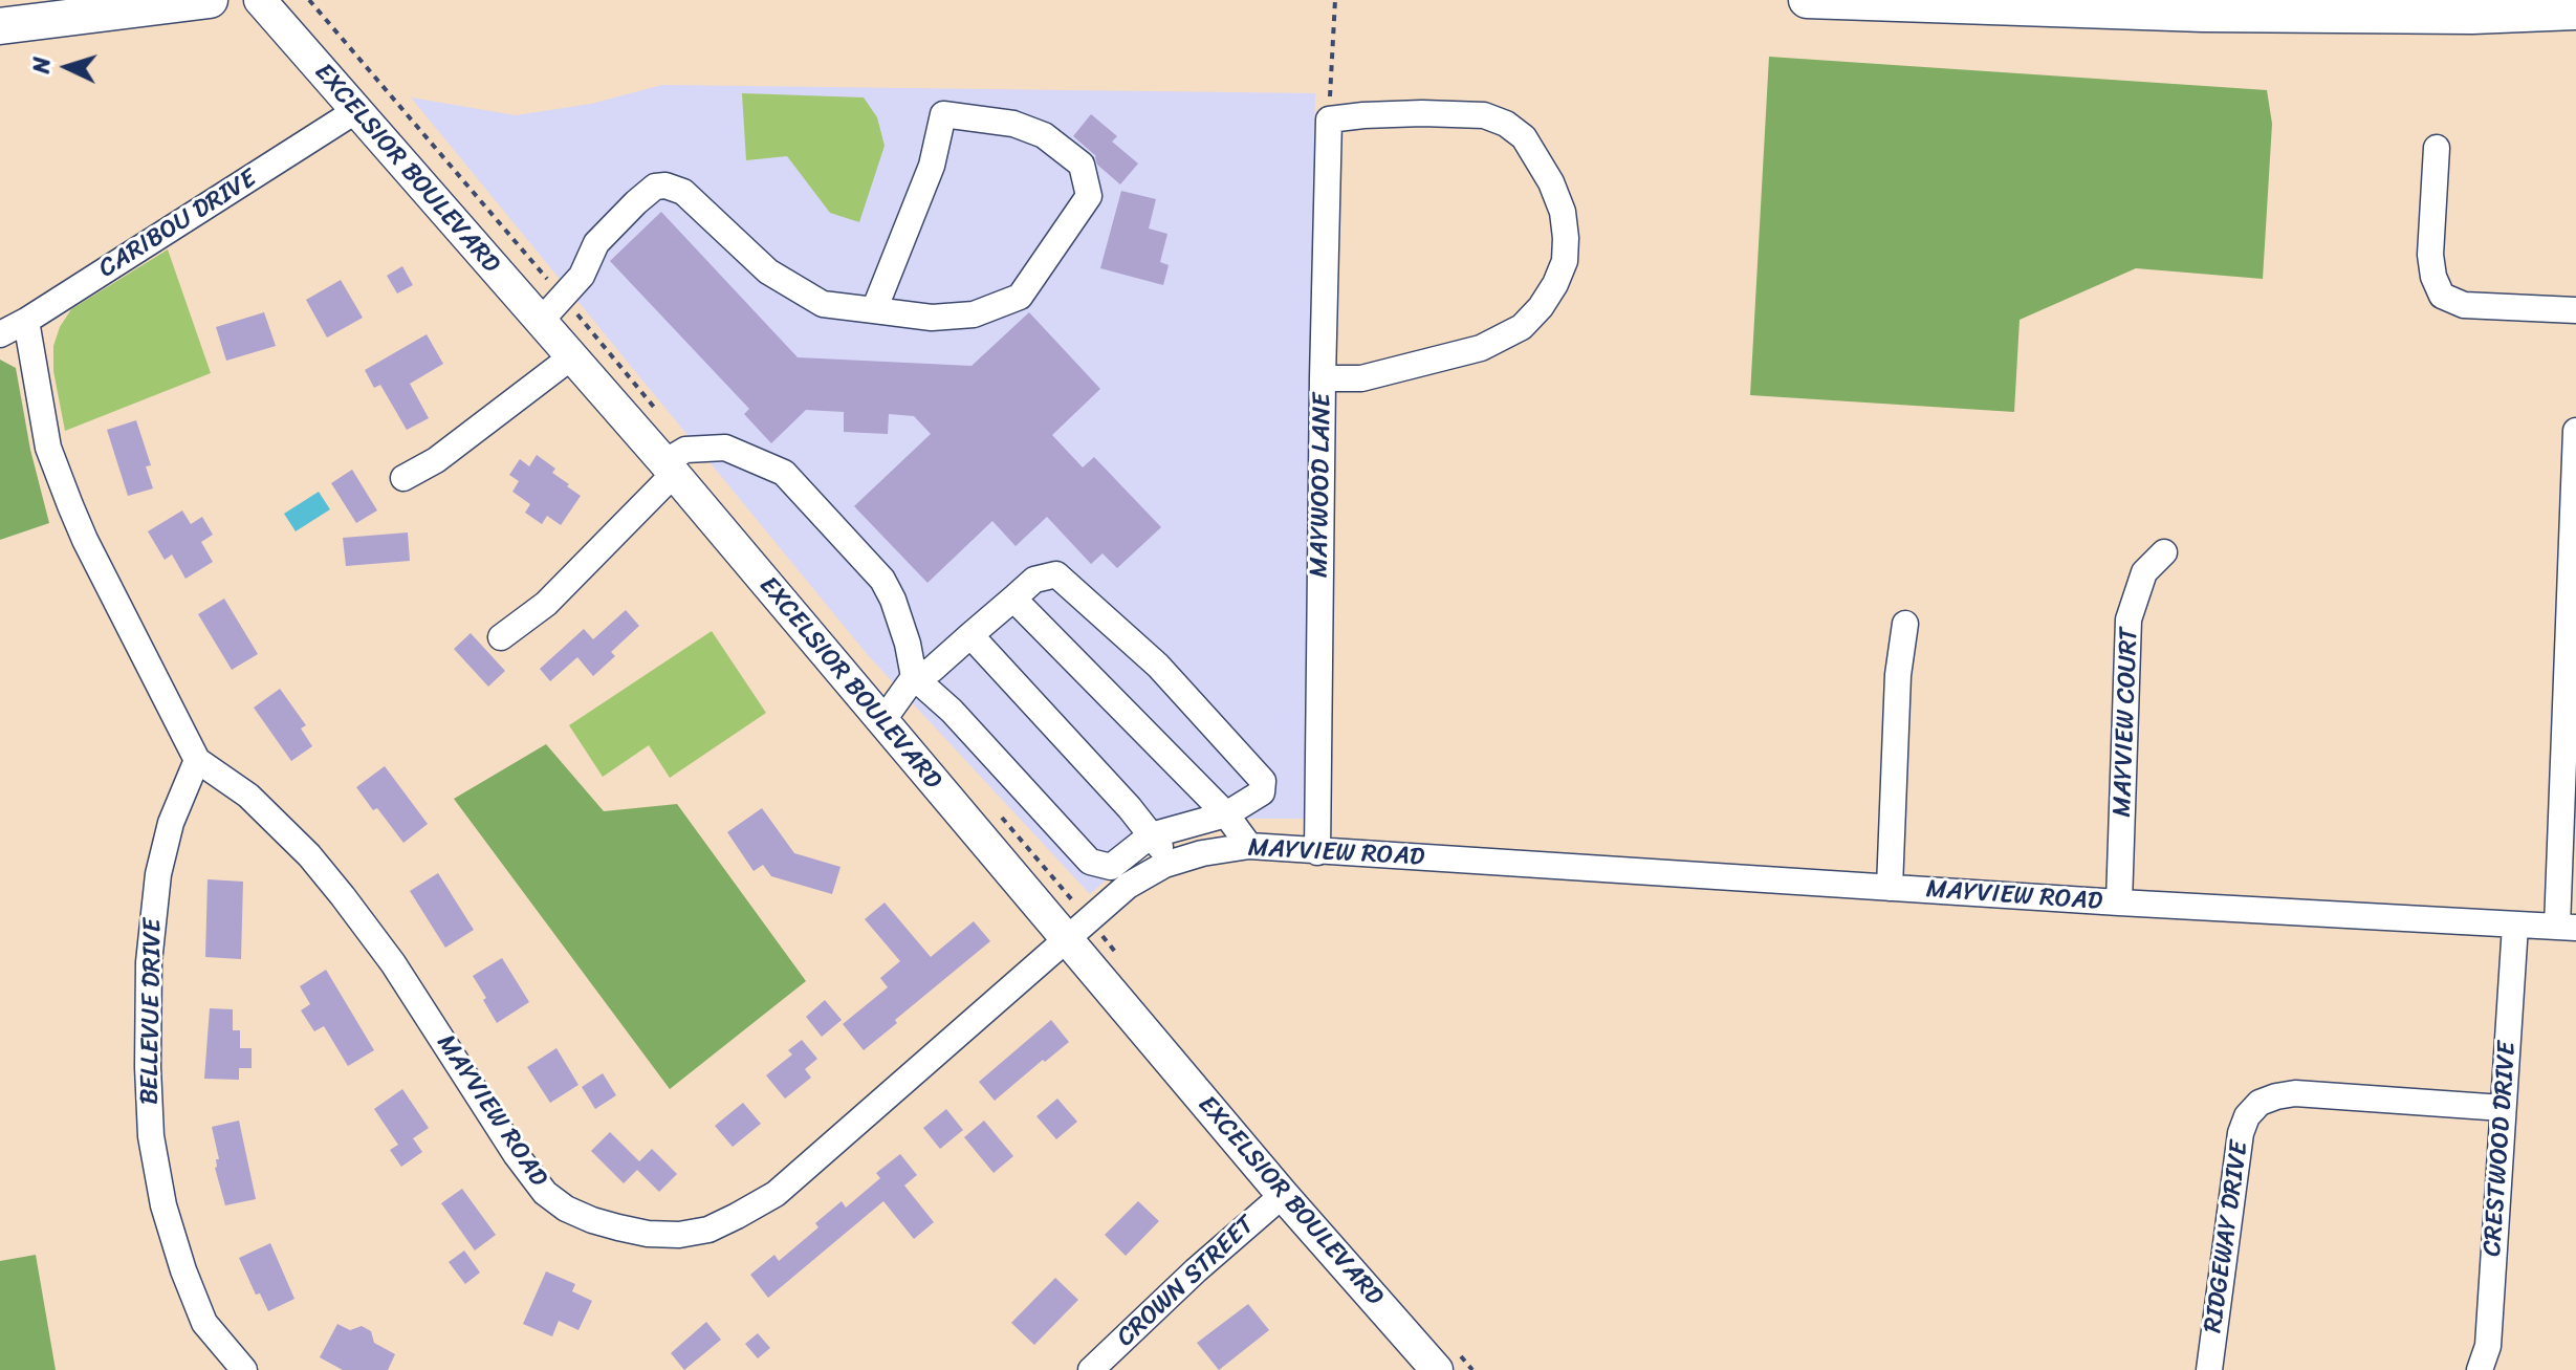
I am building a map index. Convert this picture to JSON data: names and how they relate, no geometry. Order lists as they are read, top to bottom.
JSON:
{
  "streets": {
    "main road": ["EXCELSIOR BOULEVARD"],
    "street": [
      "CARIBOU DRIVE",
      "MAYWOOD LANE",
      "MAYVIEW COURT",
      "MAYVIEW ROAD",
      "BELLEVUE DRIVE",
      "CRESTWOOD DRIVE",
      "RIDGEWAY DRIVE",
      "CROWN STREET"
    ]
  },
  "crossings": [
    ["EXCELSIOR BOULEVARD", "CARIBOU DRIVE"],
    ["EXCELSIOR BOULEVARD", "MAYVIEW ROAD"],
    ["EXCELSIOR BOULEVARD", "CROWN STREET"],
    ["MAYWOOD LANE", "MAYVIEW ROAD"],
    ["MAYVIEW COURT", "MAYVIEW ROAD"],
    ["MAYVIEW ROAD", "BELLEVUE DRIVE"],
    ["MAYVIEW ROAD", "CRESTWOOD DRIVE"],
    ["CRESTWOOD DRIVE", "RIDGEWAY DRIVE"]
  ],
  "north": "left"
}
